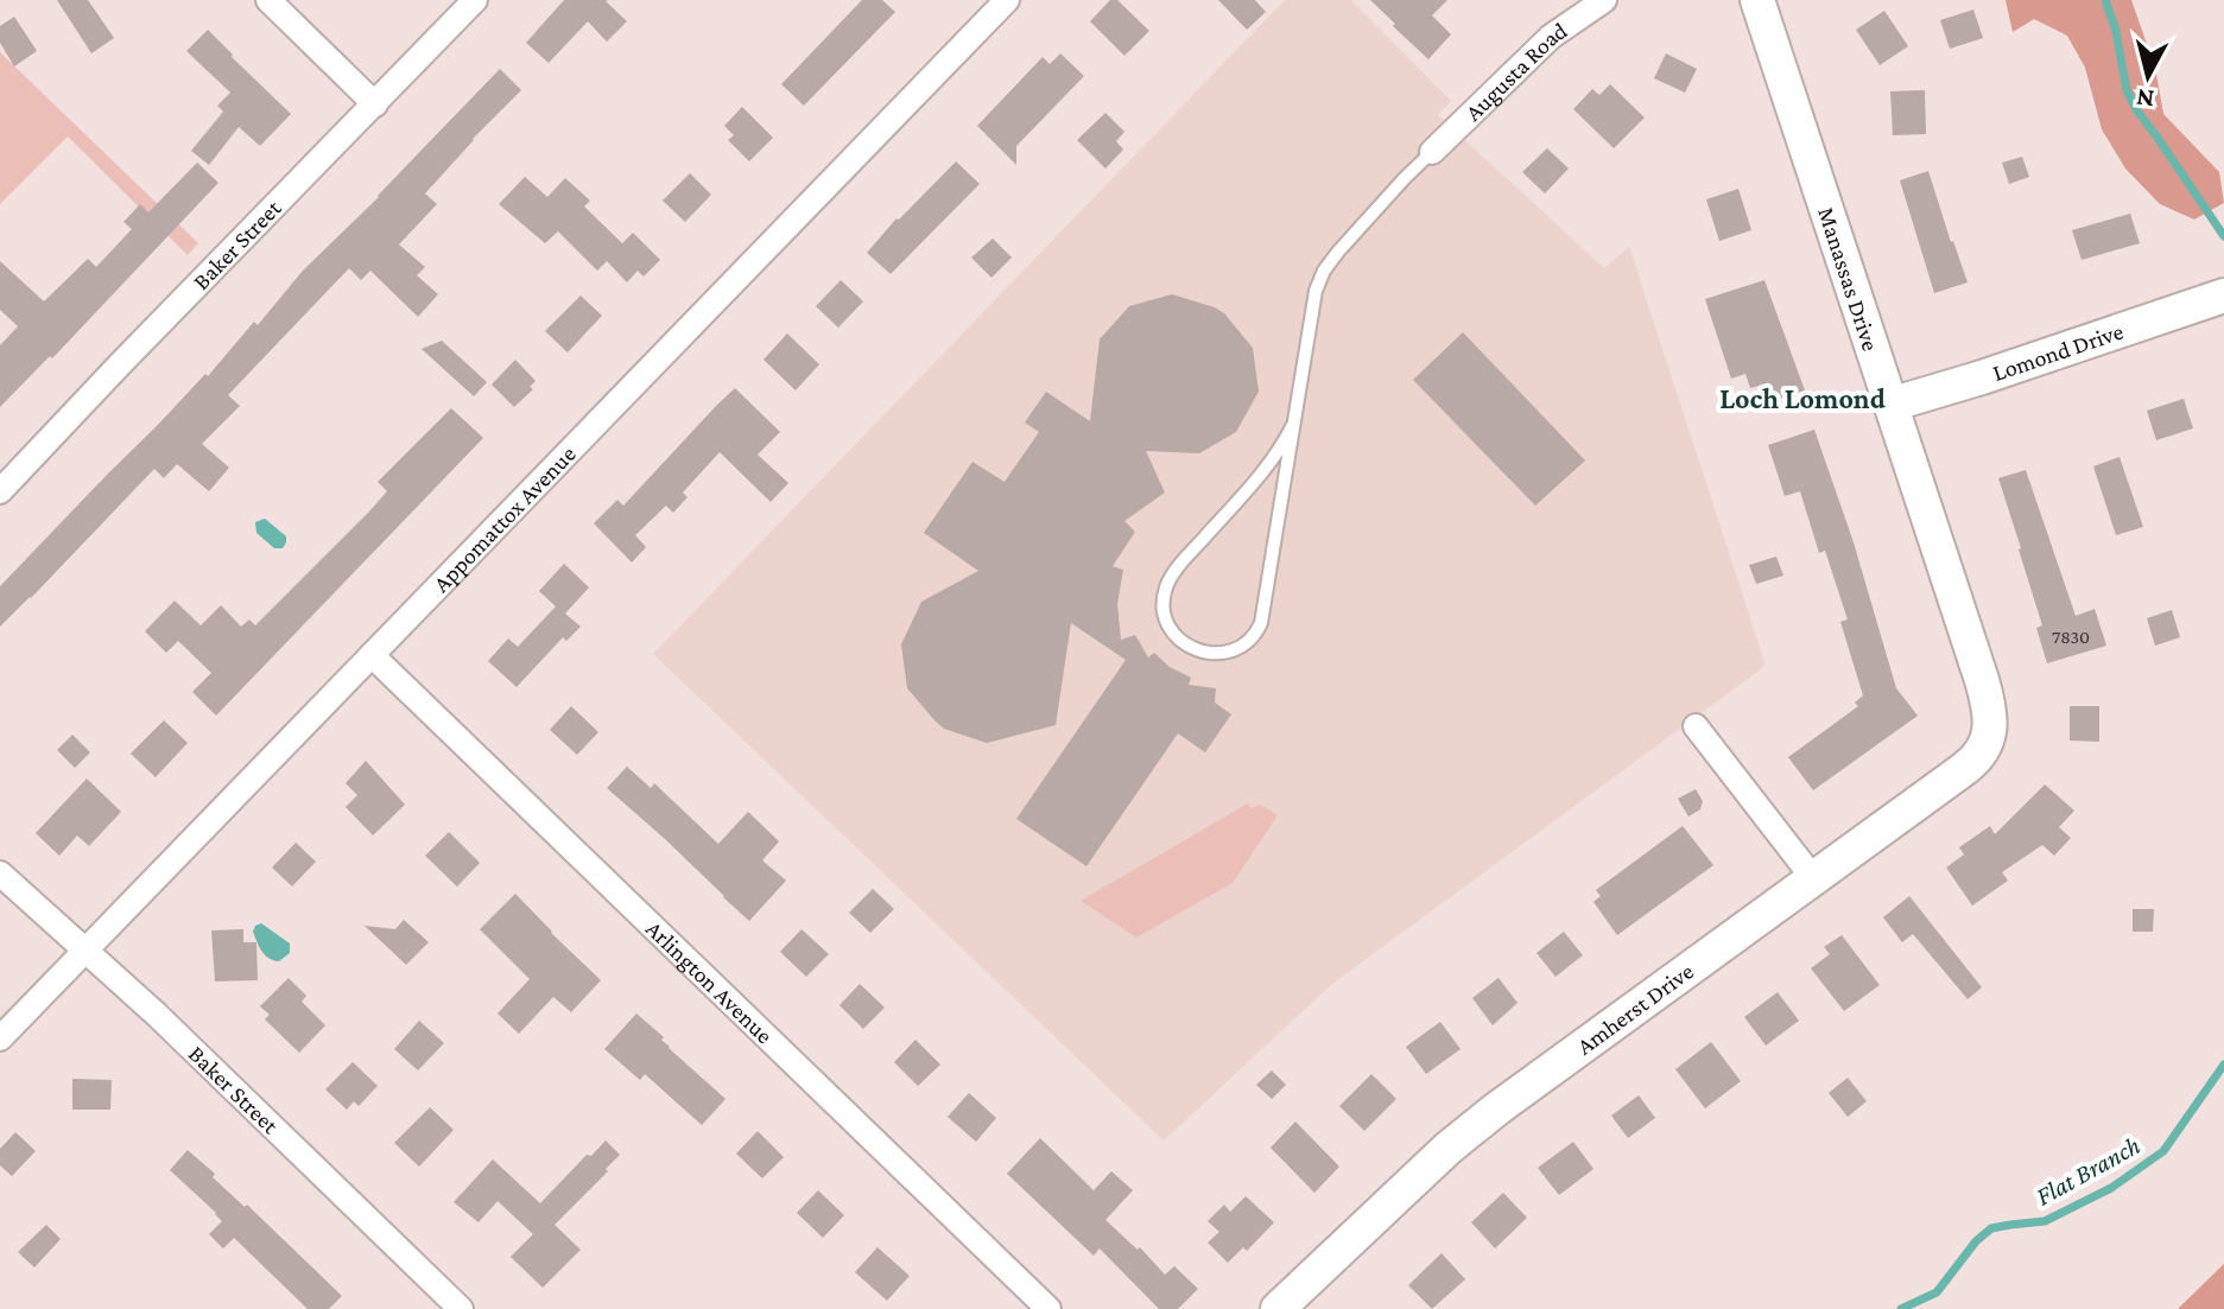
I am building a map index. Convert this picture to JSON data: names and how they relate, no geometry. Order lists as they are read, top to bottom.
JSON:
{
  "streets": {
    "street": [
      "Augusta Road",
      "Baker Street",
      "Manassas Drive",
      "Lomond Drive",
      "Appomattox Avenue",
      "Arlington Avenue",
      "Amherst Drive"
    ]
  },
  "crossings": [
    ["Baker Street", "Appomattox Avenue"],
    ["Manassas Drive", "Lomond Drive"],
    ["Manassas Drive", "Amherst Drive"],
    ["Appomattox Avenue", "Arlington Avenue"]
  ],
  "districts": ["Loch Lomond"],
  "water": ["Flat Branch"],
  "house_numbers": ["7830"],
  "north": "bottom"
}
